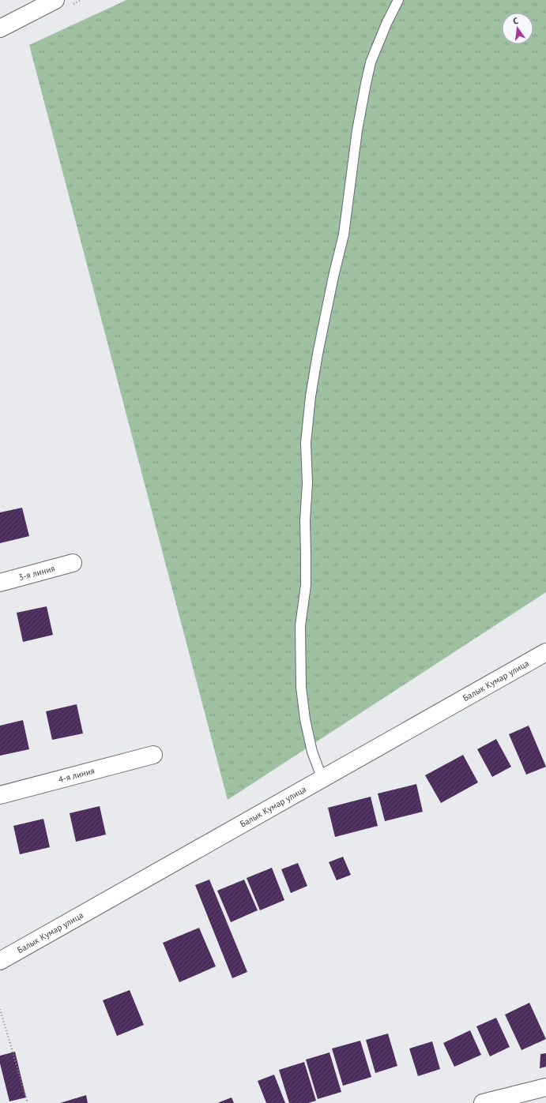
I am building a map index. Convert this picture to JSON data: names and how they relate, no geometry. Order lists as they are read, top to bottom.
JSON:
{
  "streets": {
    "street": ["3-я линия", "Балык Кумар улица", "4-я линия"]
  },
  "north": "top"
}
